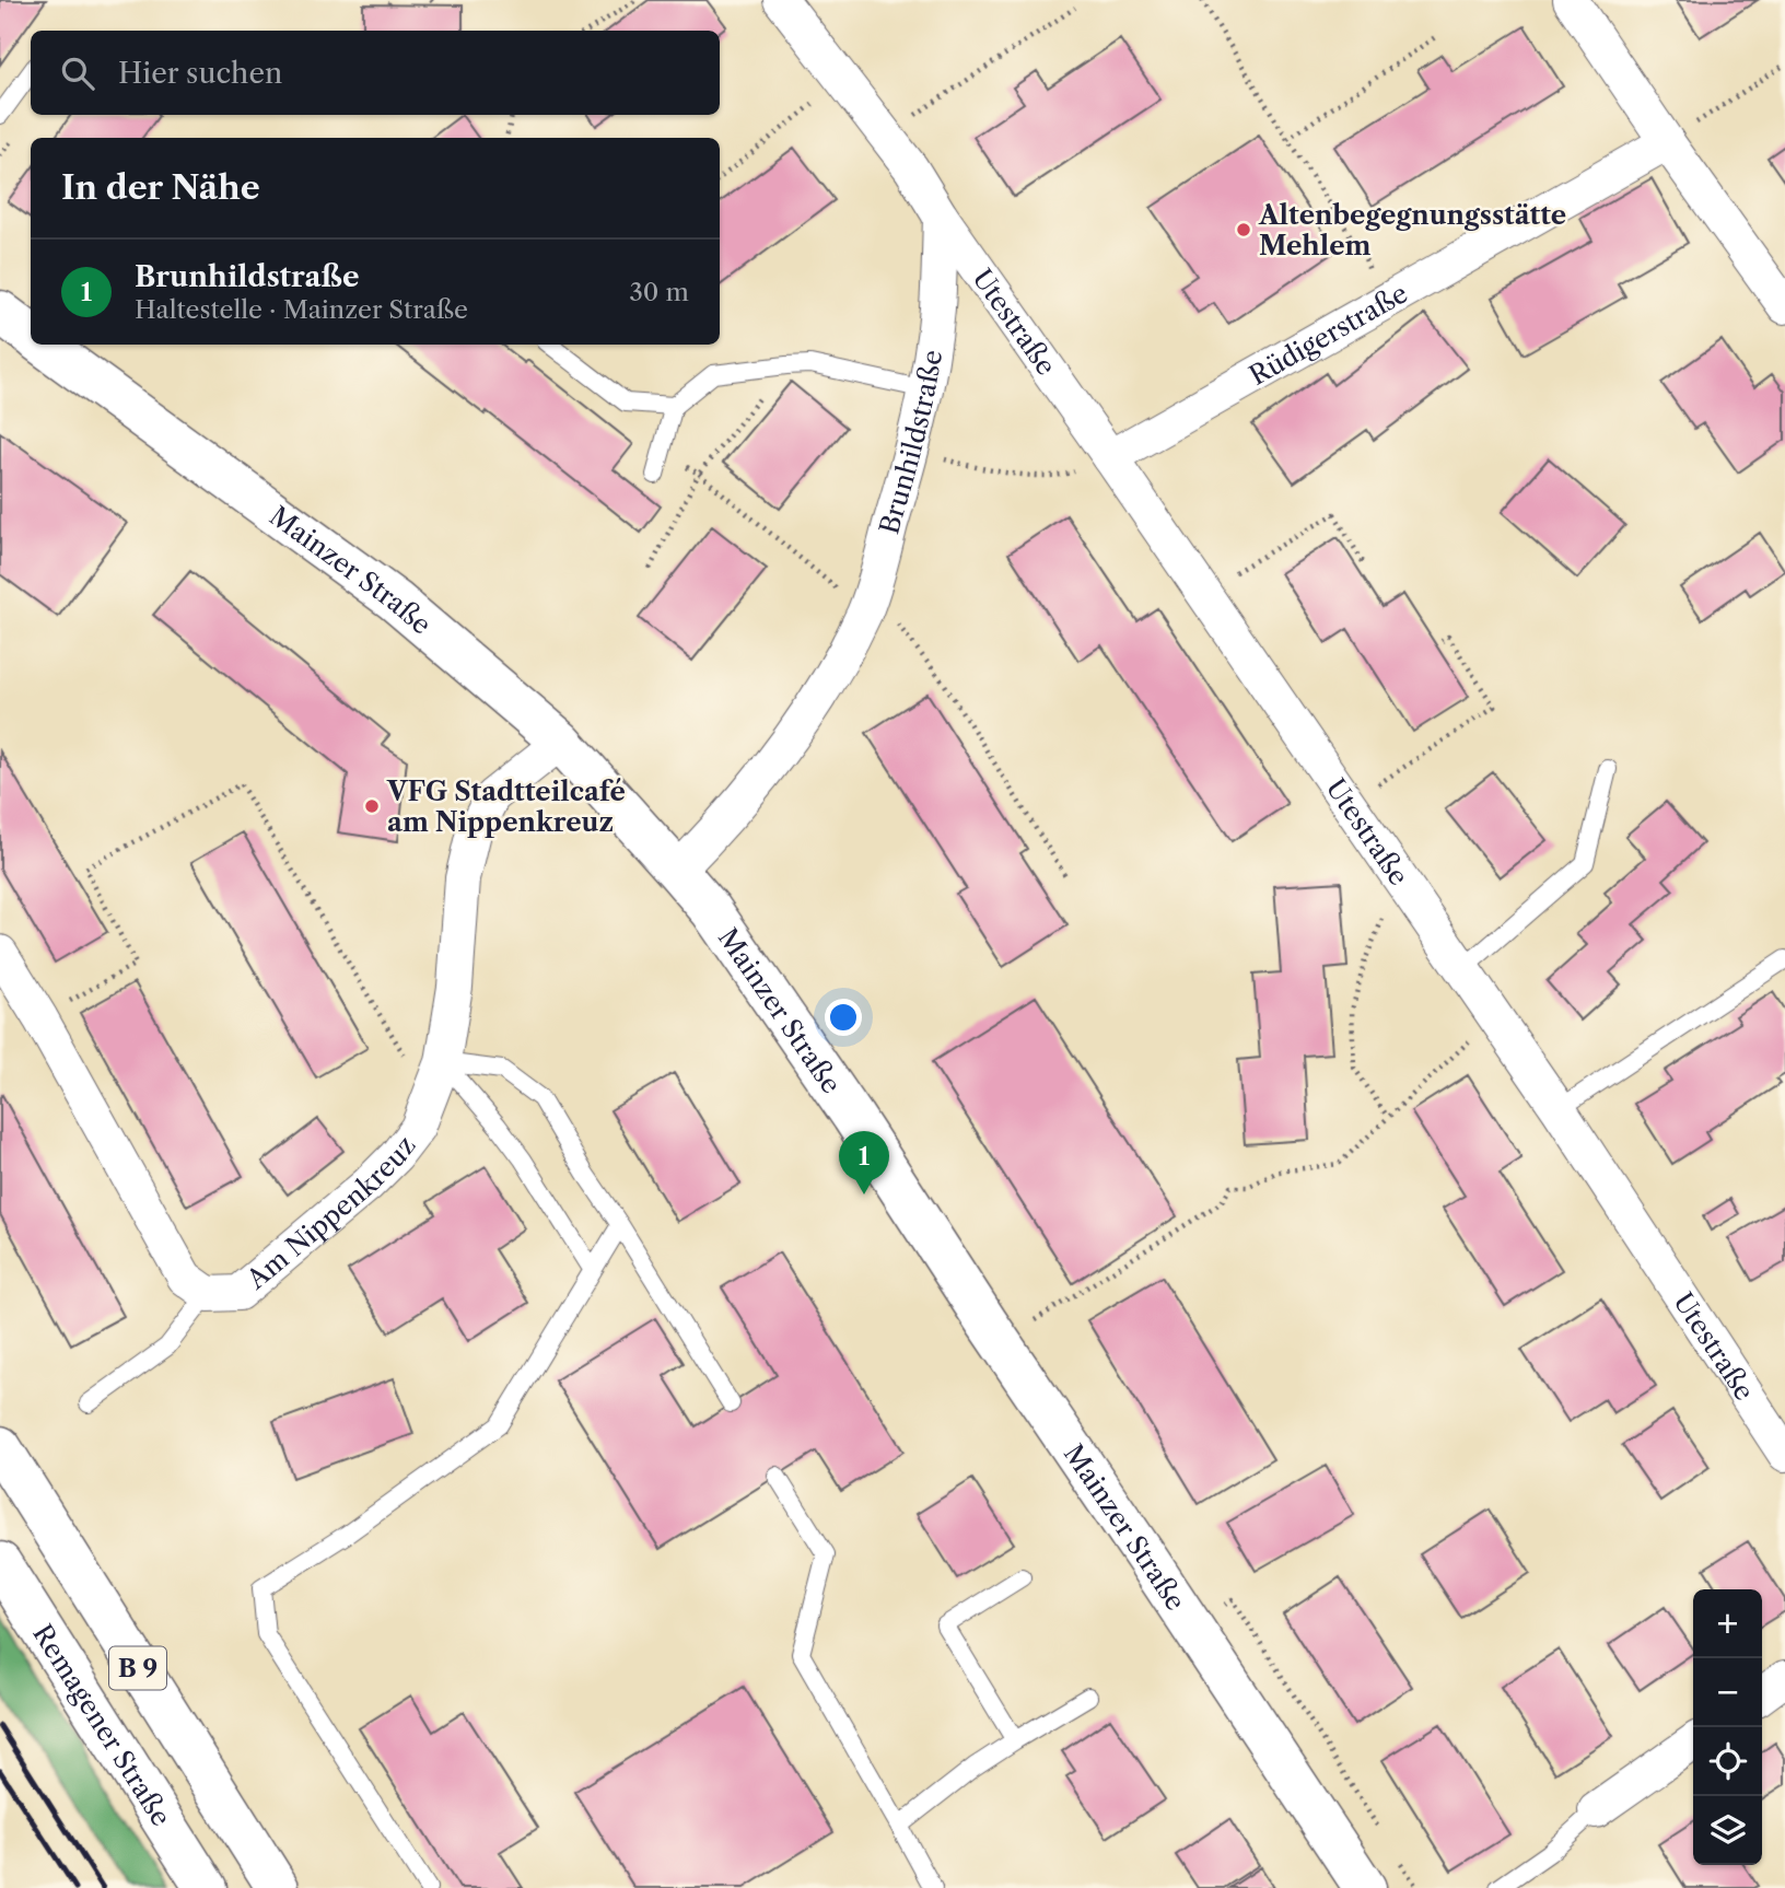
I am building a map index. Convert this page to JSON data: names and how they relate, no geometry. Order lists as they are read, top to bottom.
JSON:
{
  "streets": {
    "street": [
      "Utestraße",
      "Rüdigerstraße",
      "Brunhildstraße",
      "Mainzer Straße",
      "Am Nippenkreuz",
      "B 9",
      "Remagener Straße"
    ]
  },
  "crossings": [
    ["Utestraße", "Rüdigerstraße"],
    ["Utestraße", "Brunhildstraße"],
    ["Brunhildstraße", "Mainzer Straße"],
    ["Mainzer Straße", "Am Nippenkreuz"]
  ],
  "places": ["Altenbegegnungsstätte Mehlem", "VFG Stadtteilcafé am Nippenkreuz"],
  "page": {
    "search": "Hier suchen",
    "heading": "In der Nähe",
    "list": [
      {
        "mark": "1",
        "name": "Brunhildstraße",
        "note": "Haltestelle · Mainzer Straße",
        "value": "30 m"
      }
    ],
    "pins": "1",
    "map_buttons": ["+", "−"]
  }
}
